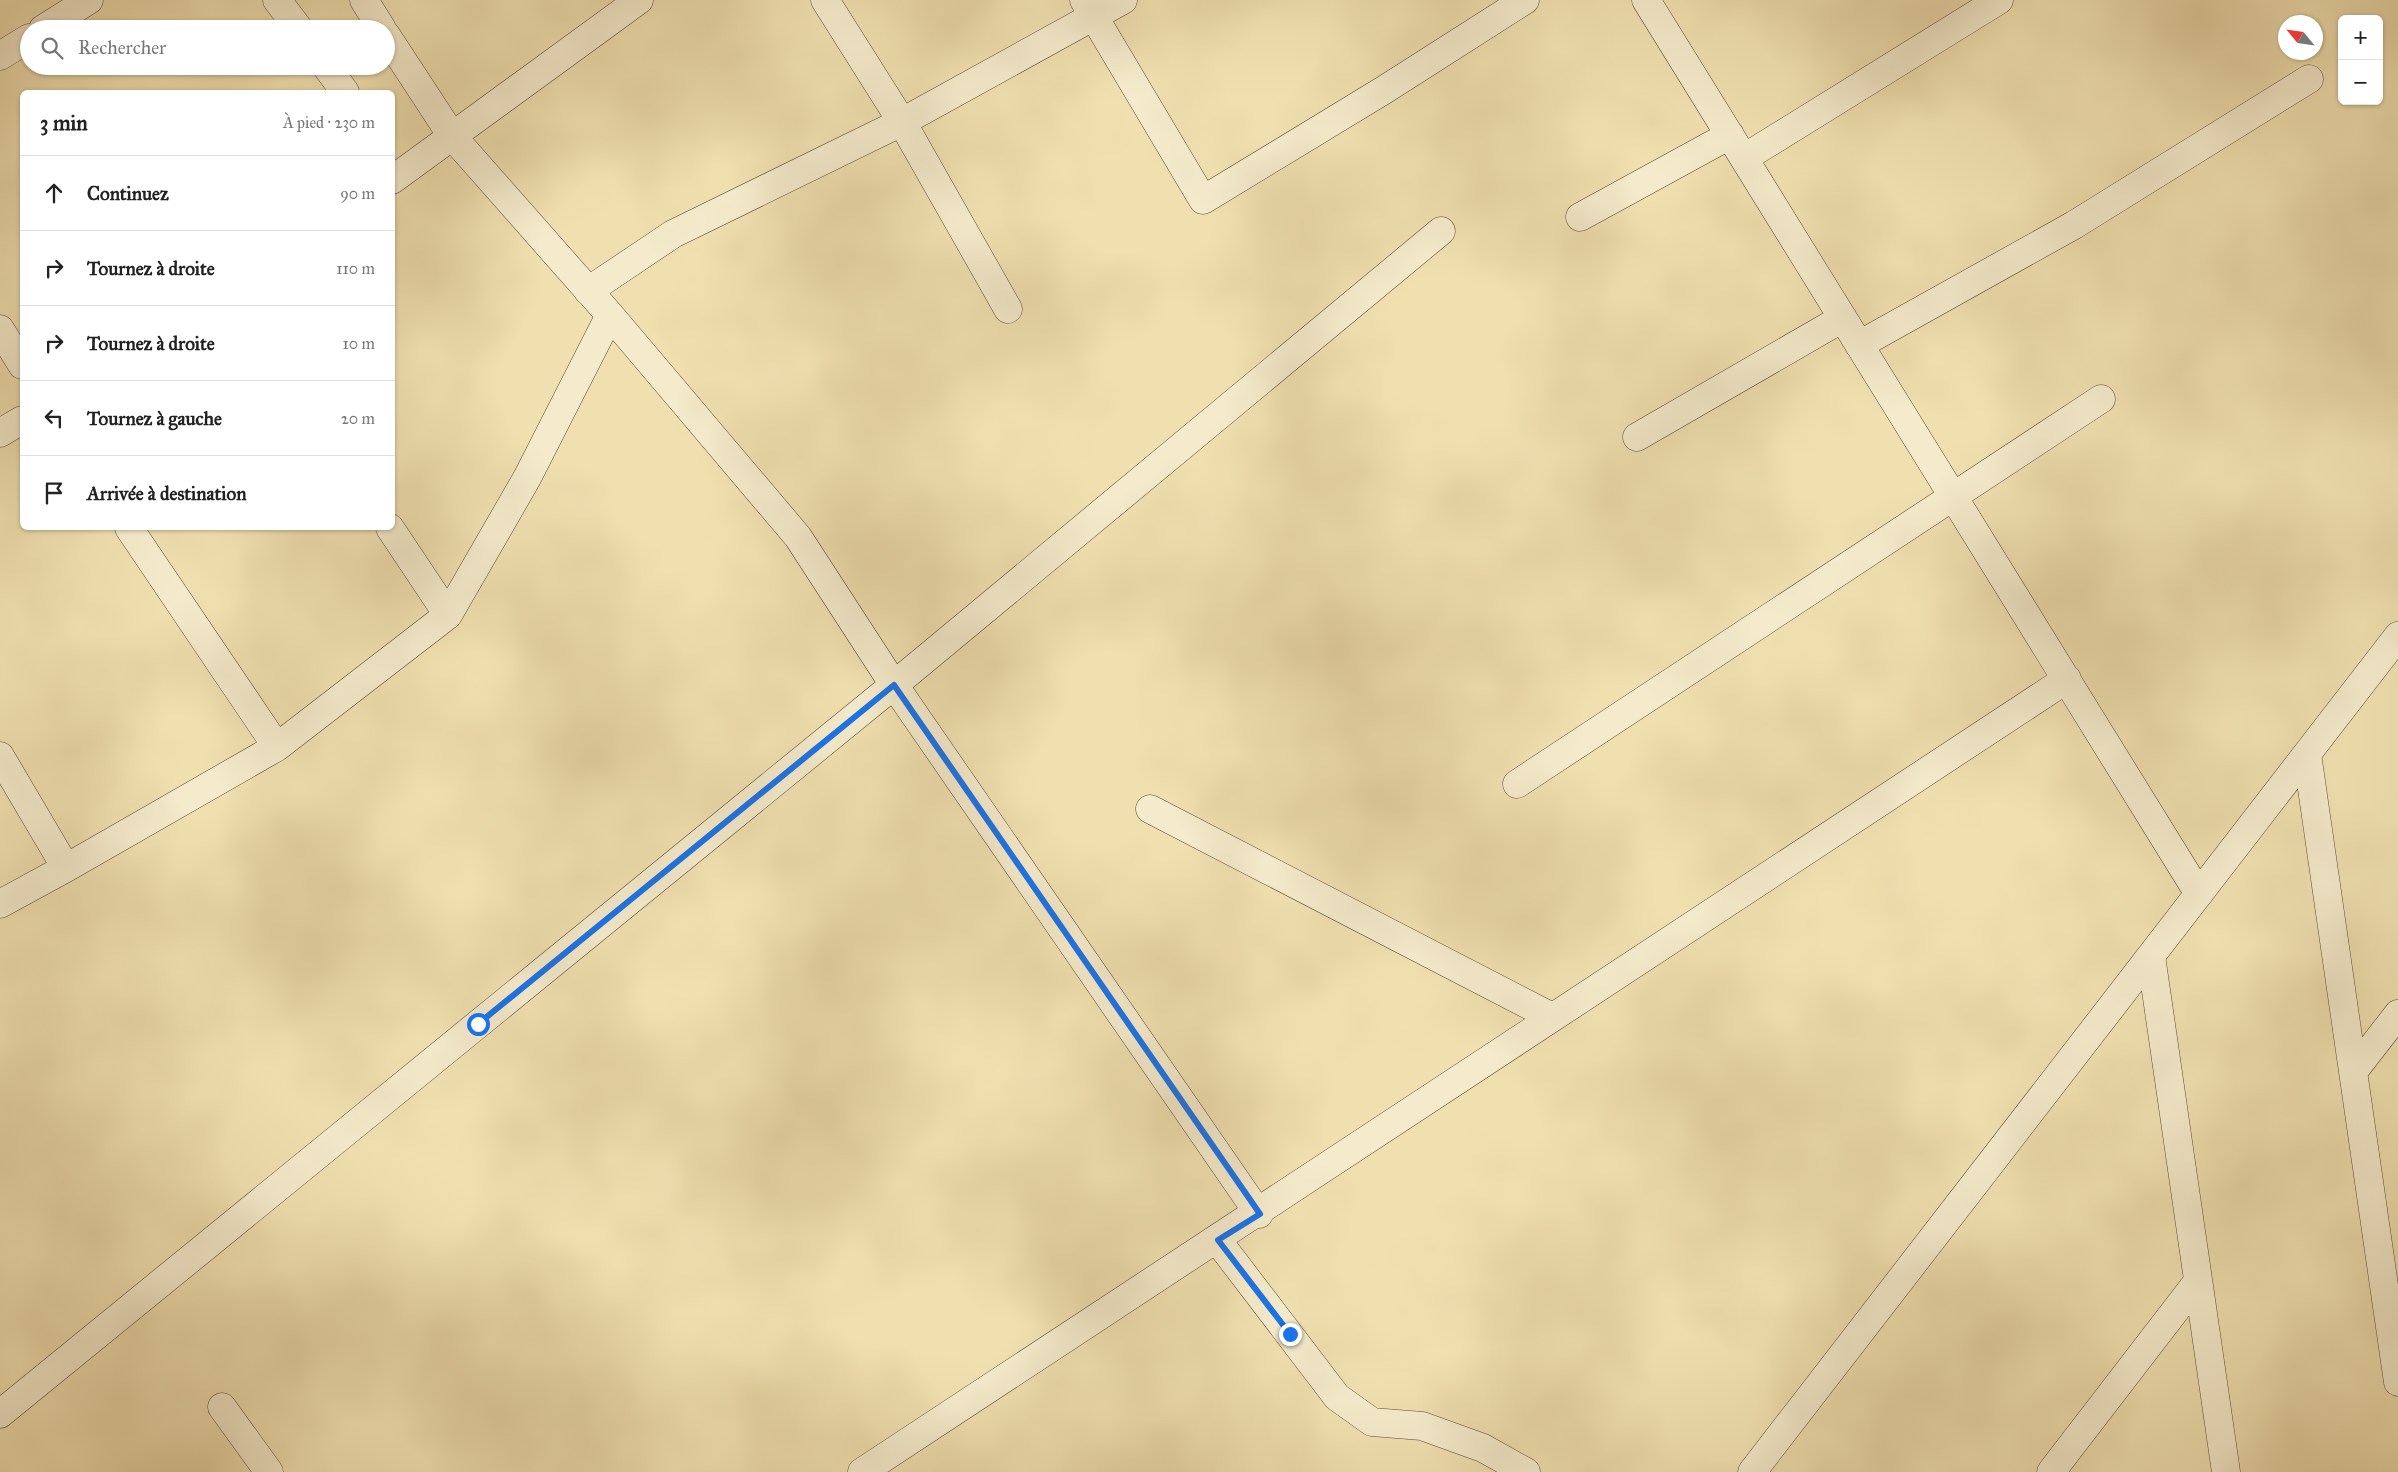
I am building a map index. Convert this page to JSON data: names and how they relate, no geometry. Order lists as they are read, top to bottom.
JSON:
{
  "north": "top left",
  "page": {
    "map_buttons": ["+", "−"],
    "search": "Rechercher",
    "heading": ["3 min", "À pied · 230 m"],
    "list": [
      ["Continuez", "90 m"],
      ["Tournez à droite", "110 m"],
      ["Tournez à droite", "10 m"],
      ["Tournez à gauche", "20 m"],
      "Arrivée à destination"
    ]
  }
}
